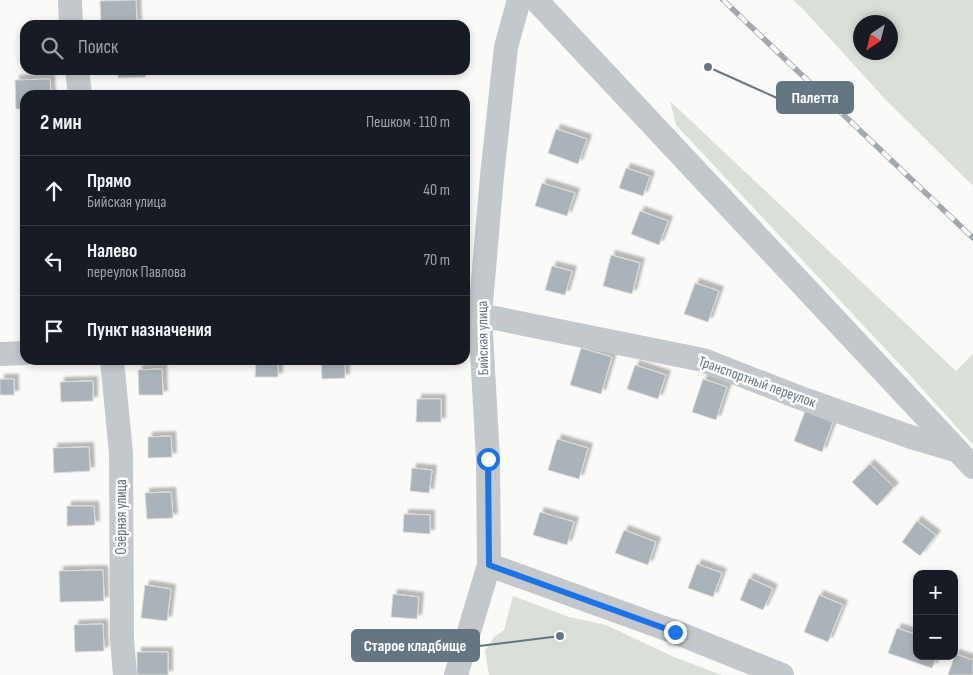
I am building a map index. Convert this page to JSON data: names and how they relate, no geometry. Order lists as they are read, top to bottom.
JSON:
{
  "streets": {
    "street": ["Бийская улица", "Транспортный переулок", "Озёрная улица"]
  },
  "crossings": [
    ["Бийская улица", "Транспортный переулок"]
  ],
  "places": ["Палетта", "Старое кладбище"],
  "north": "bottom left",
  "page": {
    "search": "Поиск",
    "heading": ["2 мин", "Пешком · 110 m"],
    "list": [
      ["Прямо", "Бийская улица", "40 m"],
      ["Налево", "переулок Павлова", "70 m"],
      "Пункт назначения"
    ],
    "map_buttons": ["+", "−"]
  }
}
